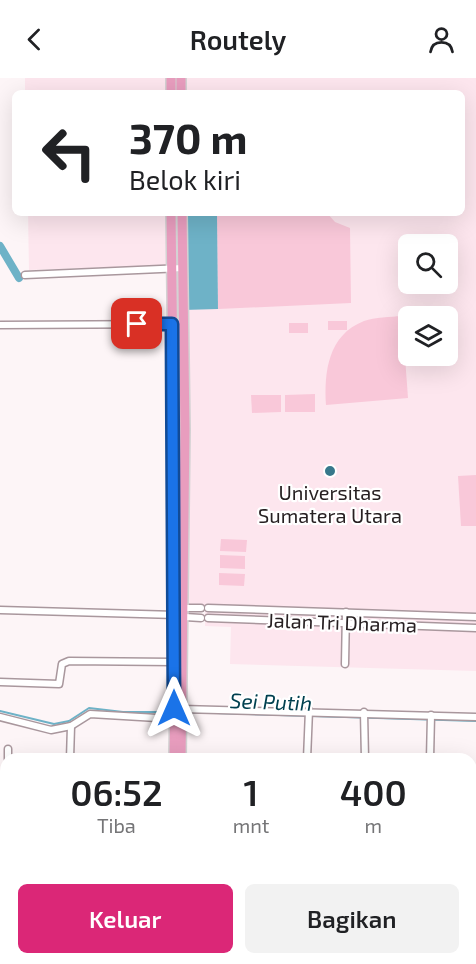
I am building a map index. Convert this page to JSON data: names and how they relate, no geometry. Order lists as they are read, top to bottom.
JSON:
{
  "streets": {
    "street": ["Jalan Tri Dharma"]
  },
  "water": ["Sei Putih"],
  "places": ["Universitas Sumatera Utara"],
  "page": {
    "header": "Routely",
    "turn": ["370 m", "Belok kiri"],
    "eta": [
      "06:52",
      "Tiba",
      "1",
      "mnt",
      "400",
      "m"
    ],
    "buttons": ["Keluar", "Bagikan"]
  }
}
